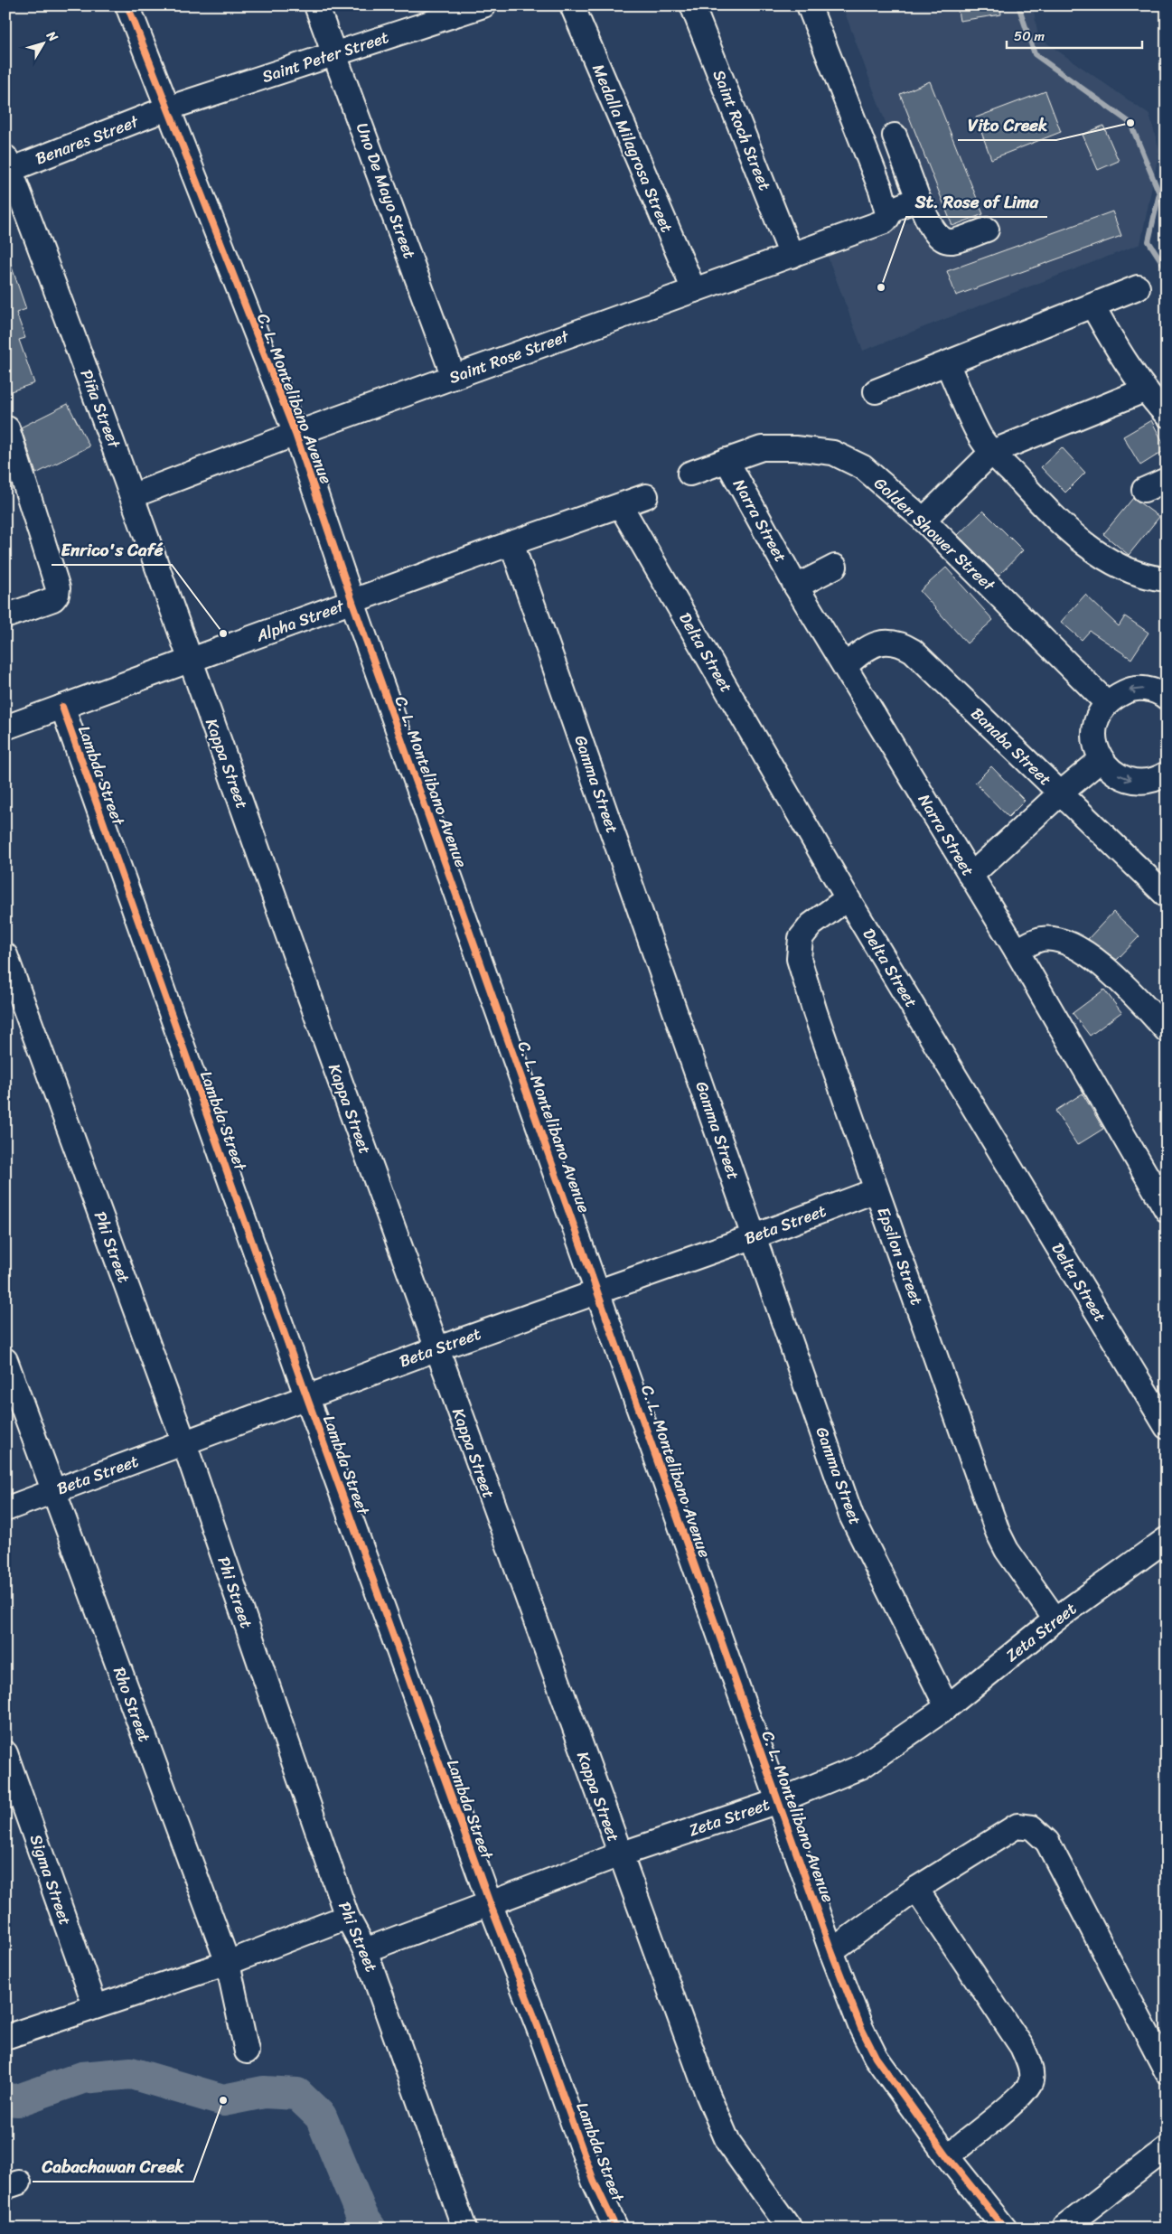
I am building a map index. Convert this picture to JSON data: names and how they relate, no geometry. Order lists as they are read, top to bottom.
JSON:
{
  "streets": {
    "street": [
      "Saint Peter Street",
      "Saint Roch Street",
      "Benares Street",
      "Medalla Milagrosa Street",
      "Uno De Mayo Street",
      "Saint Rose Street",
      "C. L. Montelibano Avenue",
      "Piña Street",
      "Narra Street",
      "Golden Shower Street",
      "Alpha Street",
      "Delta Street",
      "Banaba Street",
      "Kappa Street",
      "Lambda Street",
      "Gamma Street",
      "Beta Street",
      "Phi Street",
      "Epsilon Street",
      "Zeta Street",
      "Rho Street",
      "Sigma Street"
    ]
  },
  "crossings": [
    ["Saint Peter Street", "Benares Street"],
    ["Saint Peter Street", "Uno De Mayo Street"],
    ["Saint Peter Street", "C. L. Montelibano Avenue"],
    ["Saint Roch Street", "Saint Rose Street"],
    ["Benares Street", "C. L. Montelibano Avenue"],
    ["Benares Street", "Piña Street"],
    ["Medalla Milagrosa Street", "Saint Rose Street"],
    ["Uno De Mayo Street", "Saint Rose Street"],
    ["Saint Rose Street", "C. L. Montelibano Avenue"],
    ["Saint Rose Street", "Piña Street"],
    ["C. L. Montelibano Avenue", "Alpha Street"],
    ["C. L. Montelibano Avenue", "Beta Street"],
    ["C. L. Montelibano Avenue", "Zeta Street"],
    ["Piña Street", "Alpha Street"],
    ["Piña Street", "Kappa Street"],
    ["Narra Street", "Golden Shower Street"],
    ["Narra Street", "Banaba Street"],
    ["Alpha Street", "Delta Street"],
    ["Alpha Street", "Kappa Street"],
    ["Alpha Street", "Lambda Street"],
    ["Alpha Street", "Gamma Street"],
    ["Delta Street", "Epsilon Street"],
    ["Kappa Street", "Beta Street"],
    ["Kappa Street", "Zeta Street"],
    ["Lambda Street", "Beta Street"],
    ["Lambda Street", "Zeta Street"],
    ["Gamma Street", "Beta Street"],
    ["Gamma Street", "Zeta Street"],
    ["Beta Street", "Phi Street"],
    ["Beta Street", "Epsilon Street"],
    ["Beta Street", "Rho Street"],
    ["Phi Street", "Zeta Street"],
    ["Epsilon Street", "Zeta Street"]
  ],
  "places": [
    "Vito Creek",
    "St. Rose of Lima",
    "Enrico's Café",
    "Cabachawan Creek"
  ],
  "scale_bar": "50 m",
  "north": "top right"
}
